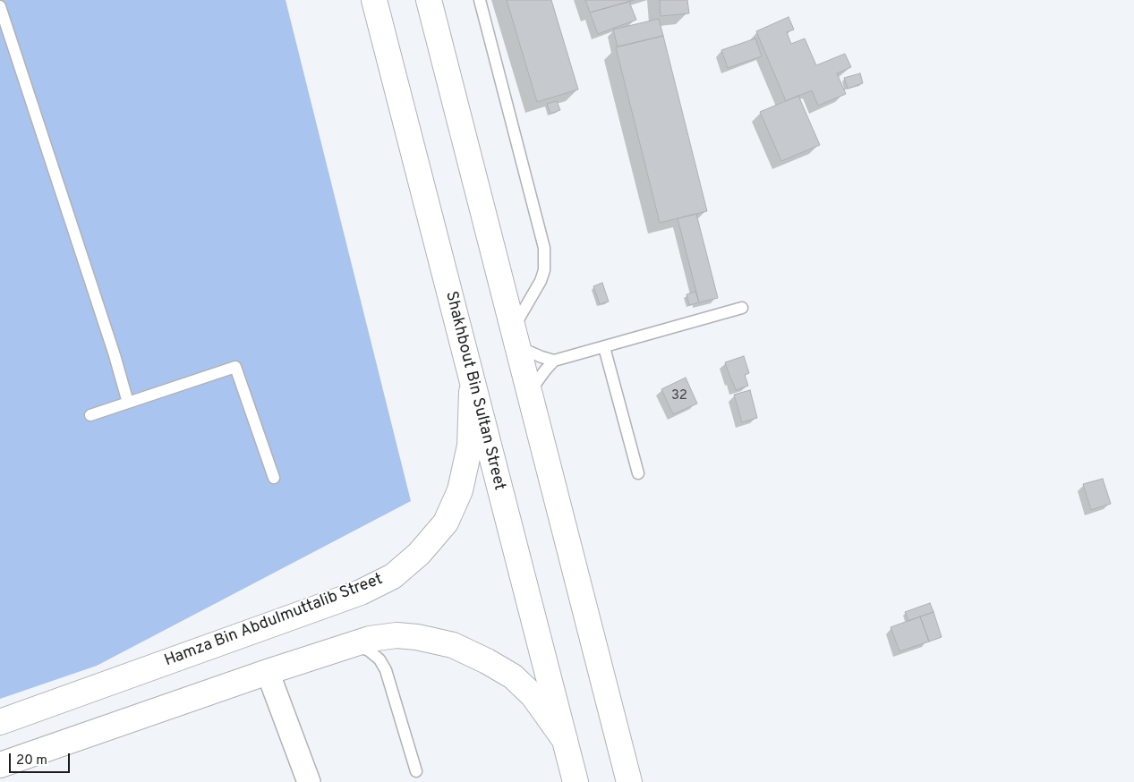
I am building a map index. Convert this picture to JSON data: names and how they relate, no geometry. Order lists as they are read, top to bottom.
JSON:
{
  "streets": {
    "main road": ["Shakhbout Bin Sultan Street", "Hamza Bin Abdulmuttalib Street"]
  },
  "crossings": [
    ["Shakhbout Bin Sultan Street", "Hamza Bin Abdulmuttalib Street"]
  ],
  "house_numbers": ["32"],
  "scale_bar": "20 m"
}
